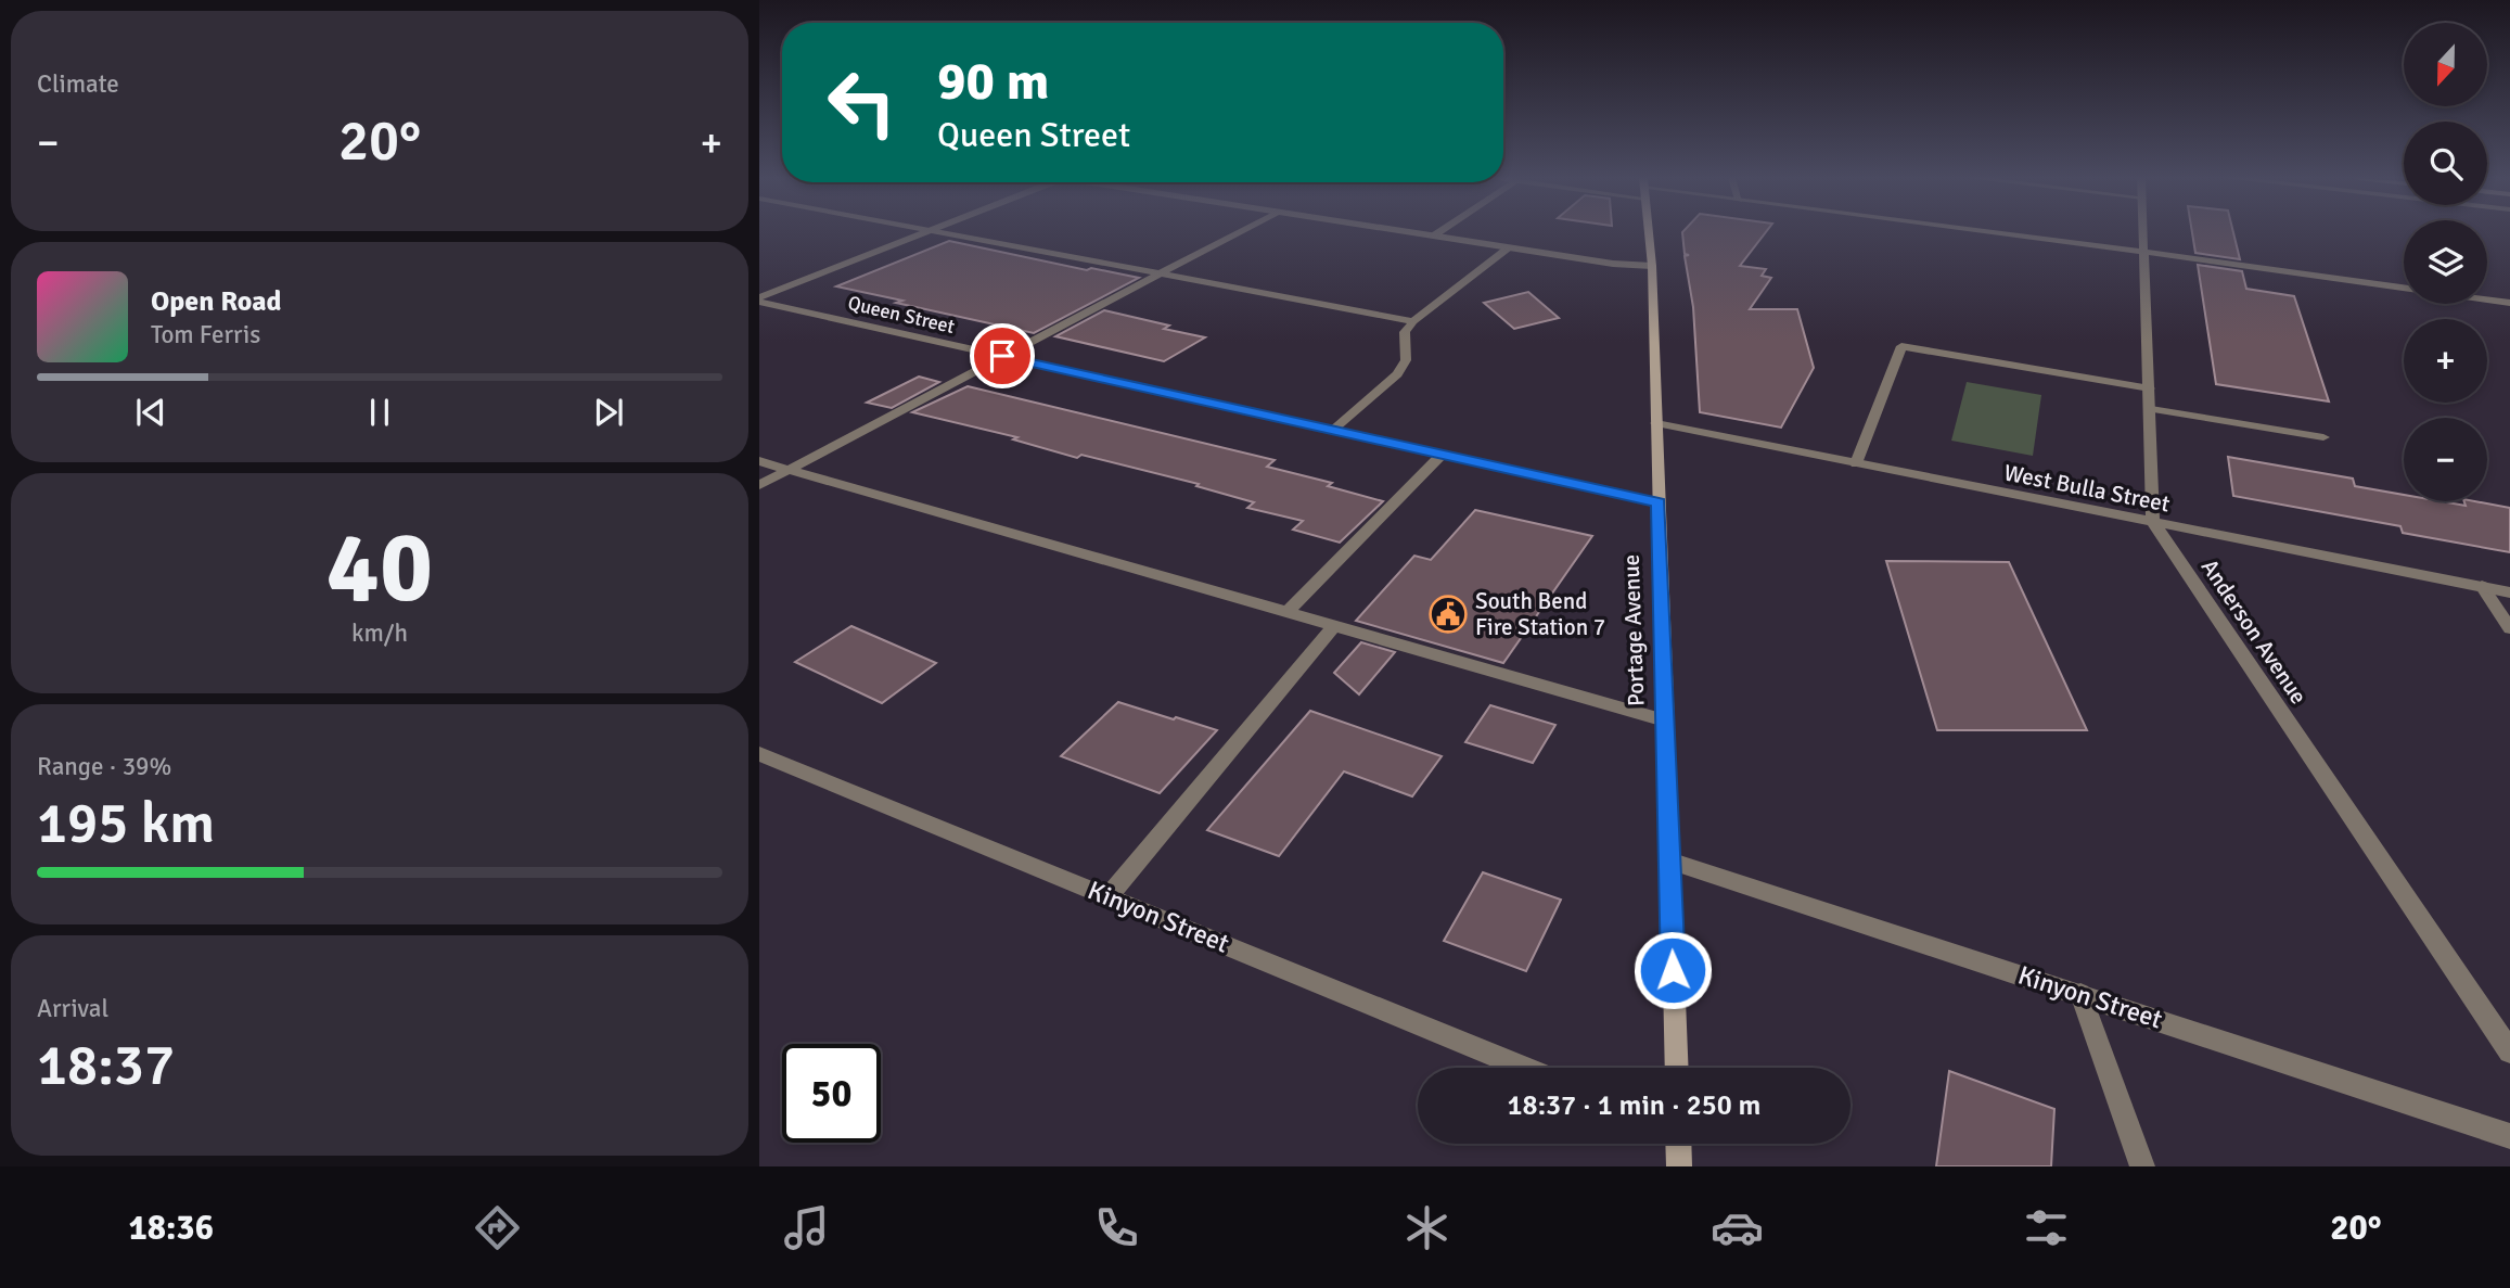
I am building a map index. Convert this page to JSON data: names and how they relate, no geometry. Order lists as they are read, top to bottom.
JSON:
{
  "streets": {
    "main road": ["Portage Avenue"],
    "street": [
      "Queen Street",
      "West Bulla Street",
      "Anderson Avenue",
      "Kinyon Street"
    ]
  },
  "crossings": [
    ["Queen Street", "Portage Avenue"],
    ["West Bulla Street", "Portage Avenue"],
    ["West Bulla Street", "Anderson Avenue"],
    ["Portage Avenue", "Kinyon Street"]
  ],
  "places": {
    "public building": ["South Bend Fire Station 7"]
  },
  "north": "bottom",
  "page": {
    "tile": [
      "Climate",
      ["40", "km/h"],
      ["Range · 39%", "195 km"],
      ["Arrival", "18:37"]
    ],
    "map_buttons": ["+", "−"],
    "turn": ["90 m", "Queen Street"],
    "heat": ["−", "20°", "+"],
    "song": ["Open Road", "Tom Ferris"],
    "limit": "50",
    "trip": "18:37 · 1 min · 250 m",
    "tabs": ["18:36", "20°"]
  }
}
